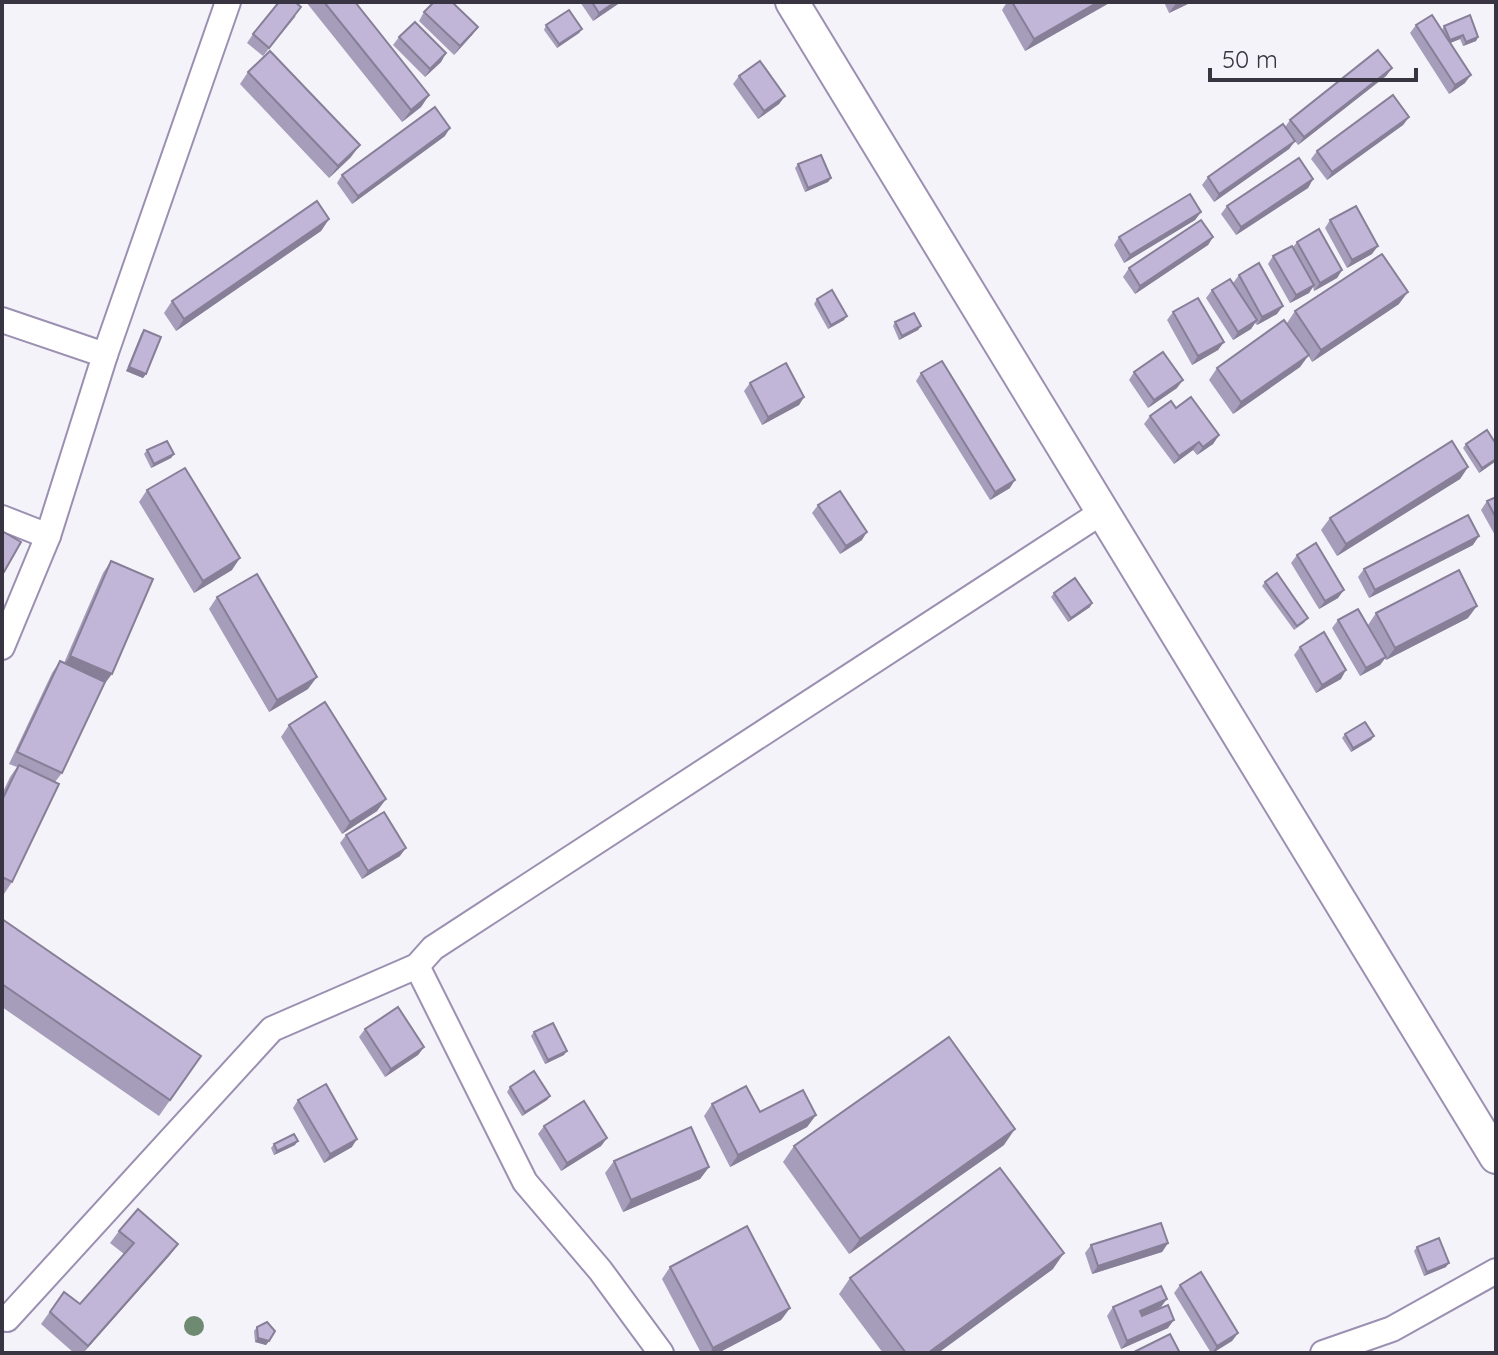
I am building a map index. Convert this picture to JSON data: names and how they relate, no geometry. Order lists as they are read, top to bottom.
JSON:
{
  "scale_bar": "50 m"
}
